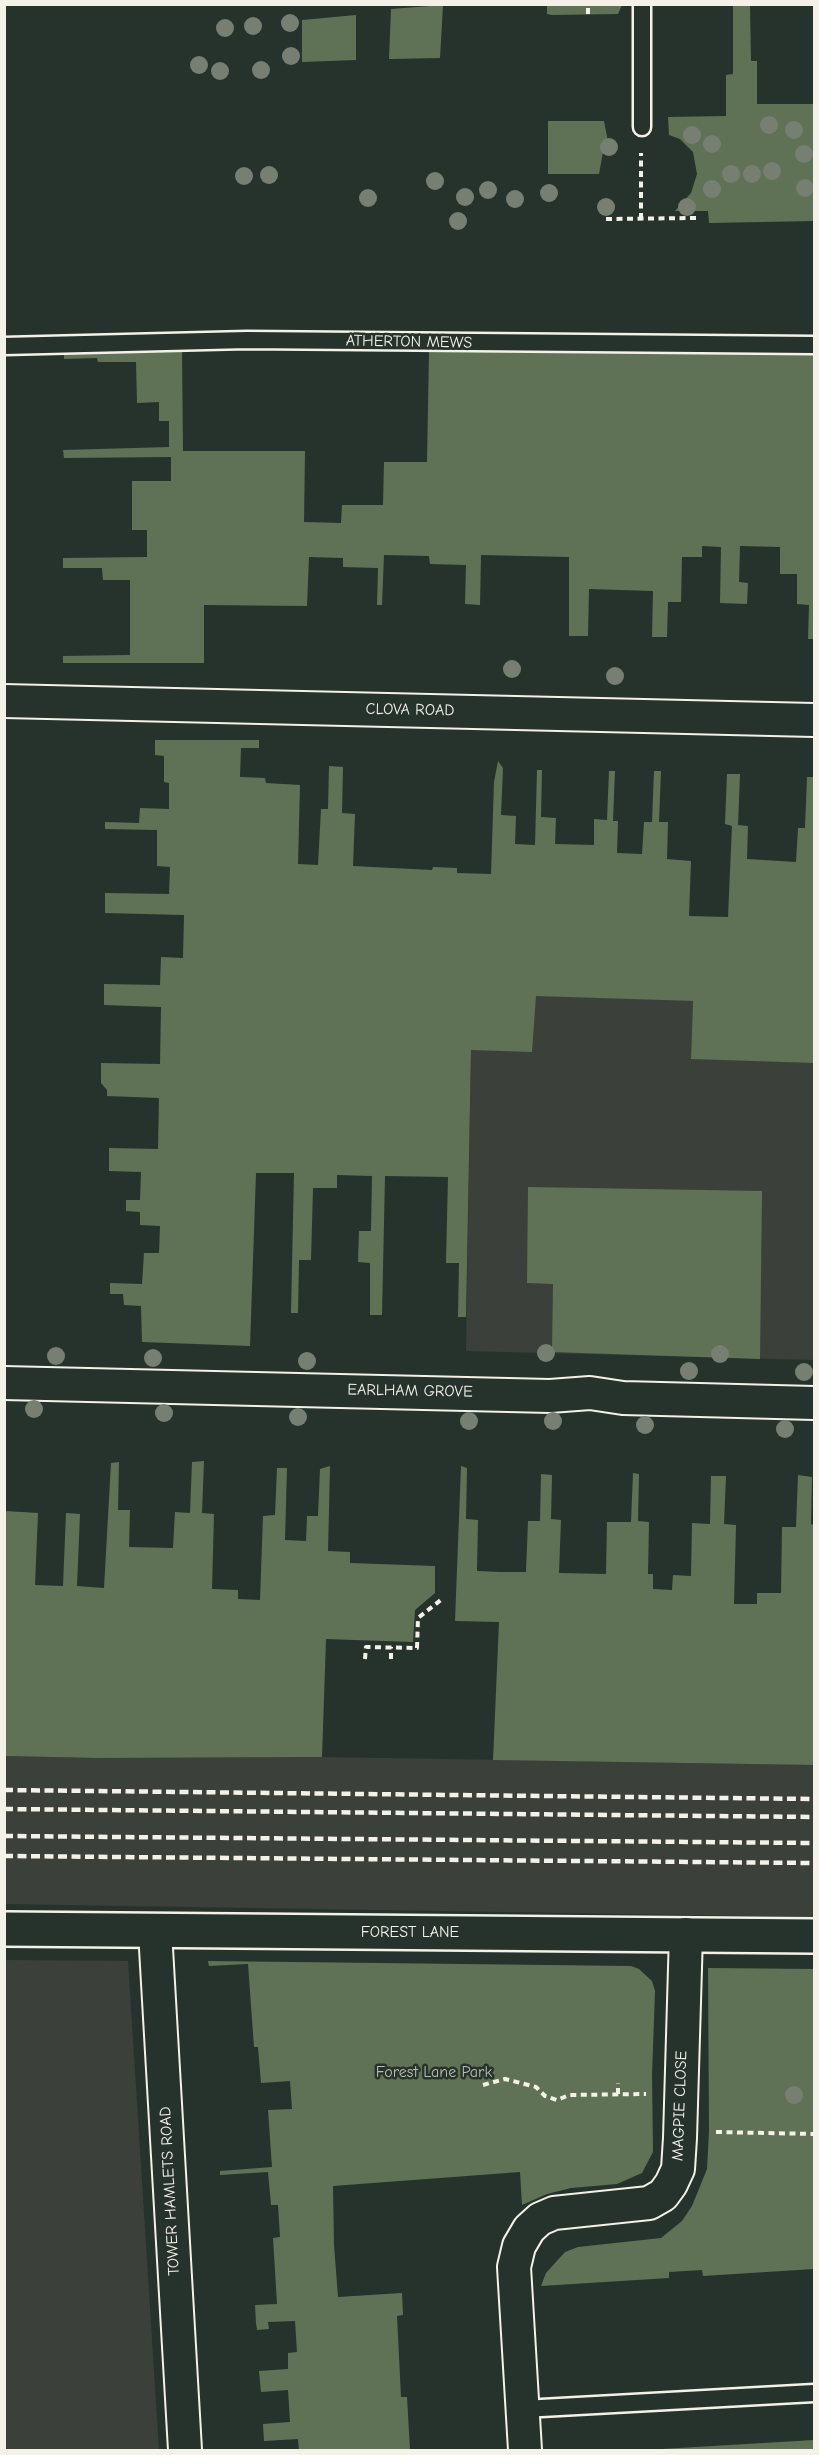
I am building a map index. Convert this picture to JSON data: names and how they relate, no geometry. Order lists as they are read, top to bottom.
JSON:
{
  "streets": {
    "street": [
      "CLOVA ROAD",
      "EARLHAM GROVE",
      "FOREST LANE",
      "MAGPIE CLOSE",
      "TOWER HAMLETS ROAD"
    ],
    "lane": ["ATHERTON MEWS"]
  },
  "crossings": [
    ["FOREST LANE", "MAGPIE CLOSE"],
    ["FOREST LANE", "TOWER HAMLETS ROAD"]
  ],
  "parks": ["Forest Lane Park"]
}
